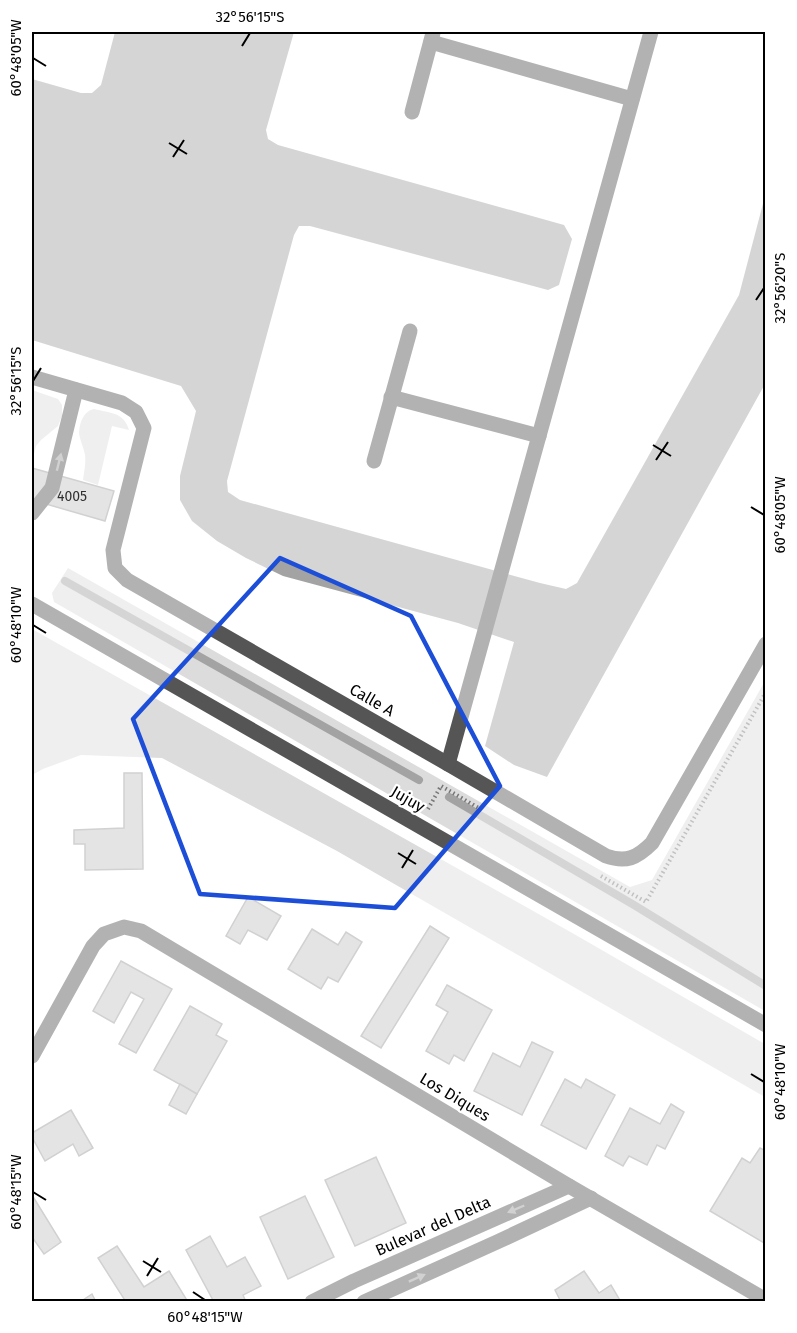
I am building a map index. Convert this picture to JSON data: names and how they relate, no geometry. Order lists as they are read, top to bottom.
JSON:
{
  "streets": {
    "street": [
      "Calle A",
      "Jujuy",
      "Los Diques",
      "Bulevar del Delta"
    ]
  },
  "crossings": [
    ["Los Diques", "Bulevar del Delta"]
  ],
  "house_numbers": ["4005"],
  "coordinates": [
    "32°56'15\"S",
    "60°48'05\"W",
    "32°56'20\"S",
    "60°48'10\"W",
    "60°48'15\"W"
  ]
}
